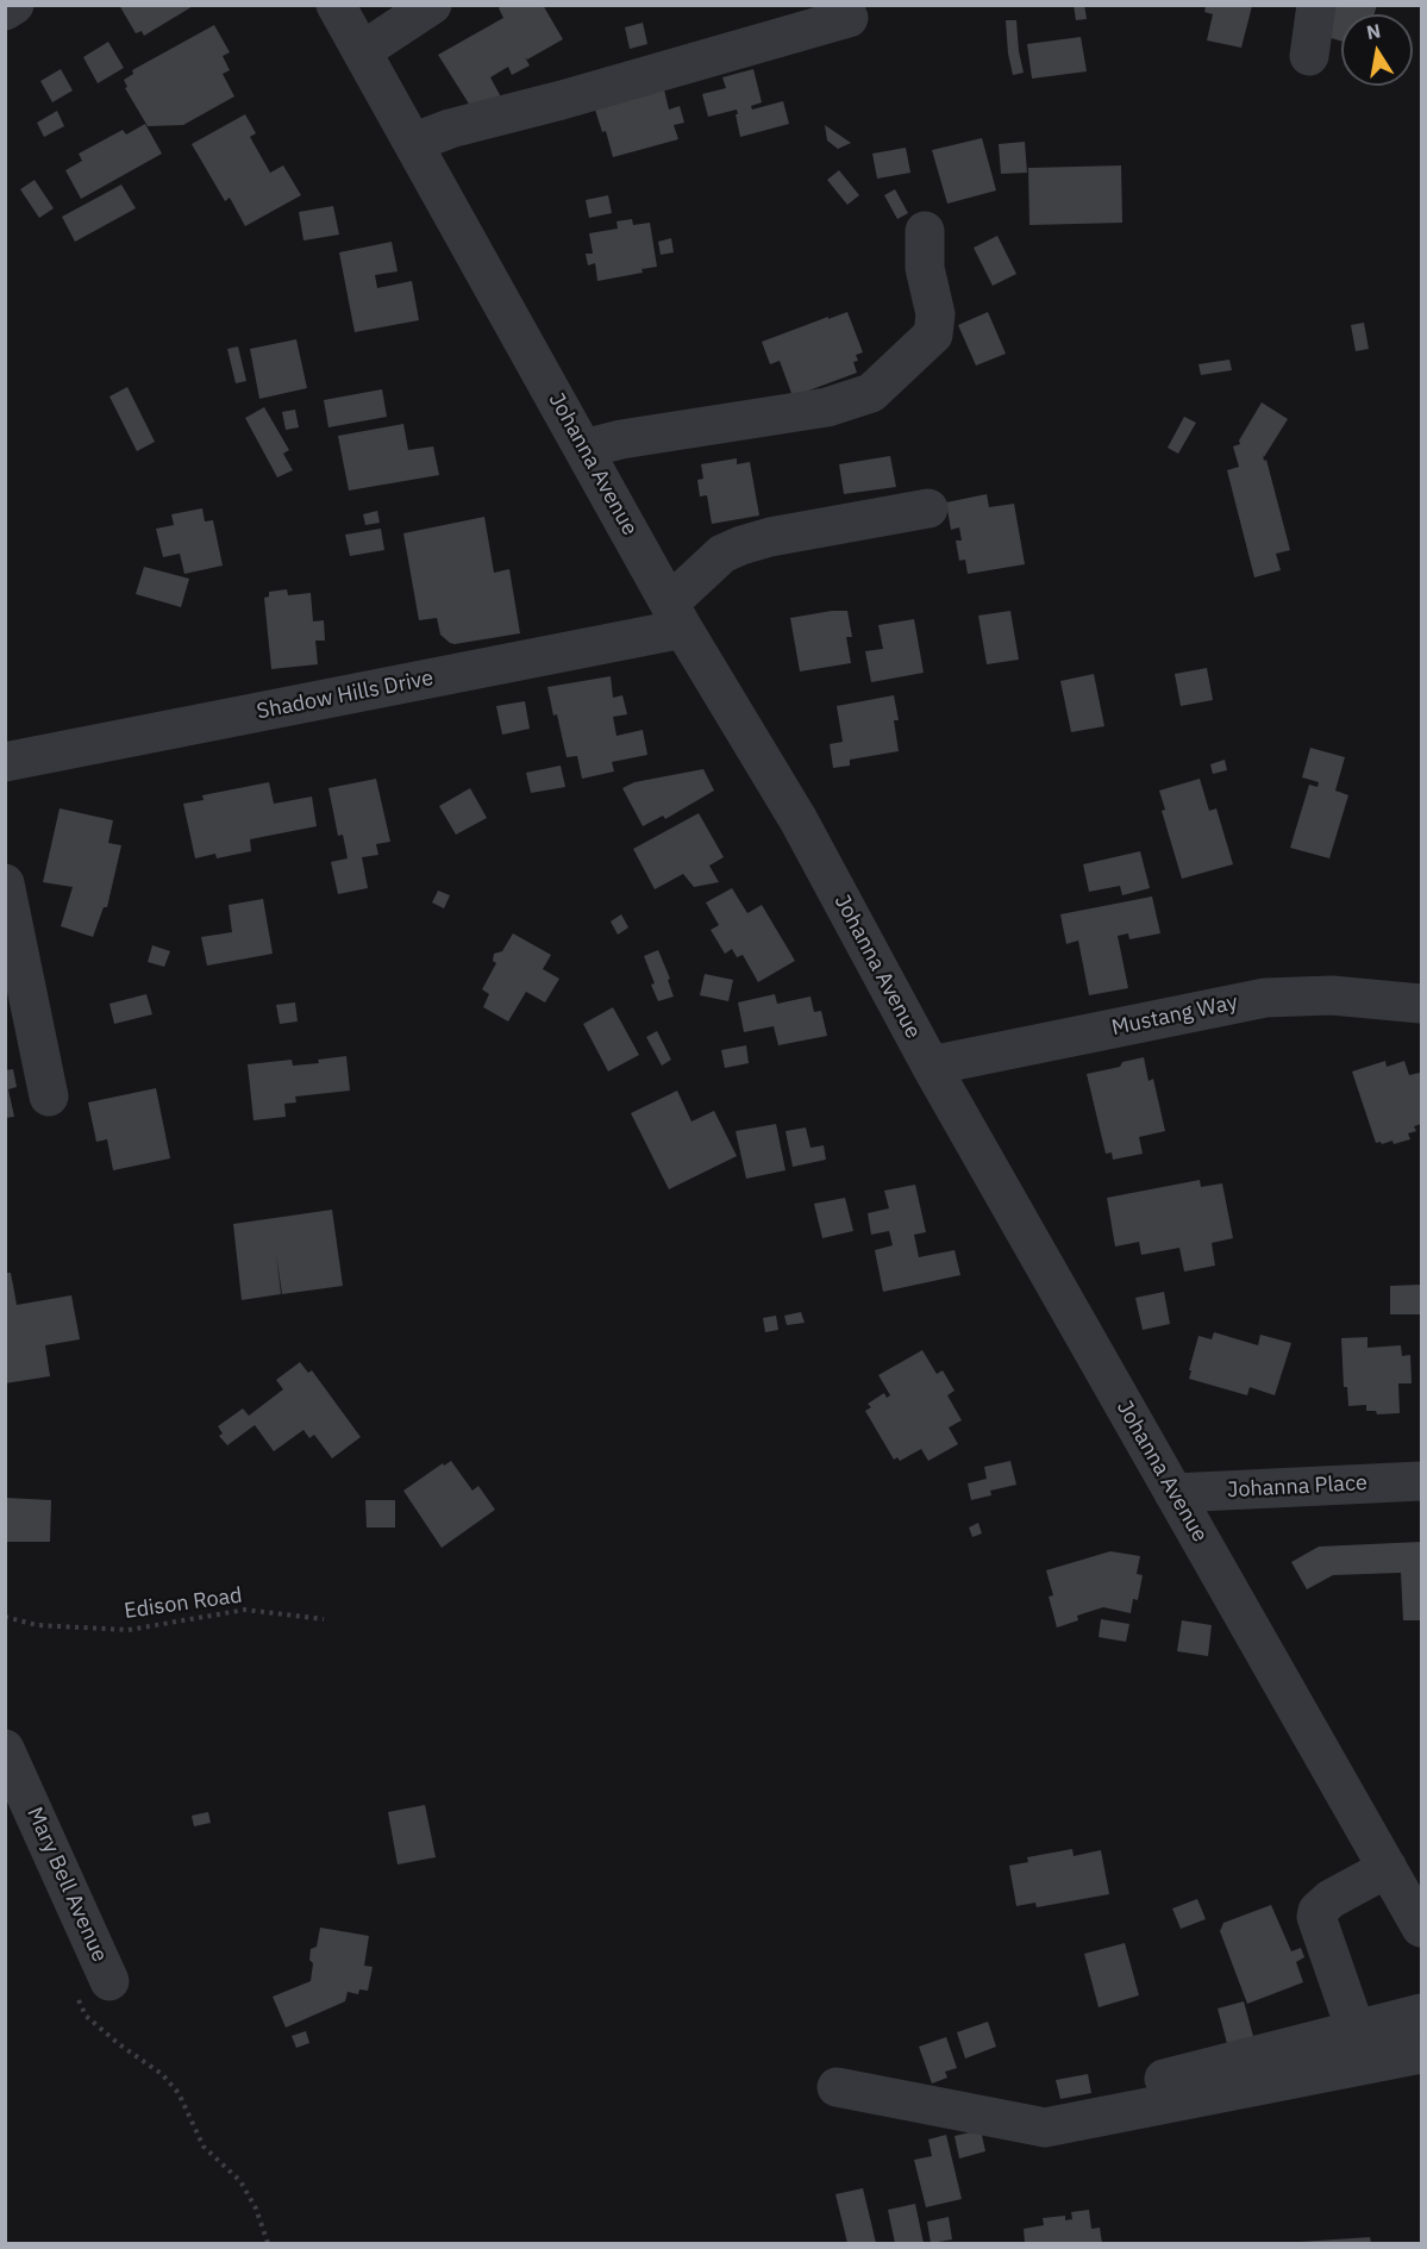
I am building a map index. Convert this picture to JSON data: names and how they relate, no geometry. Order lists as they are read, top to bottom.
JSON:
{
  "streets": {
    "street": [
      "Johanna Avenue",
      "Shadow Hills Drive",
      "Mustang Way",
      "Johanna Place",
      "Mary Bell Avenue"
    ],
    "path": ["Edison Road"]
  },
  "crossings": [
    ["Johanna Avenue", "Shadow Hills Drive"],
    ["Johanna Avenue", "Mustang Way"],
    ["Johanna Avenue", "Johanna Place"]
  ],
  "north": "top"
}
